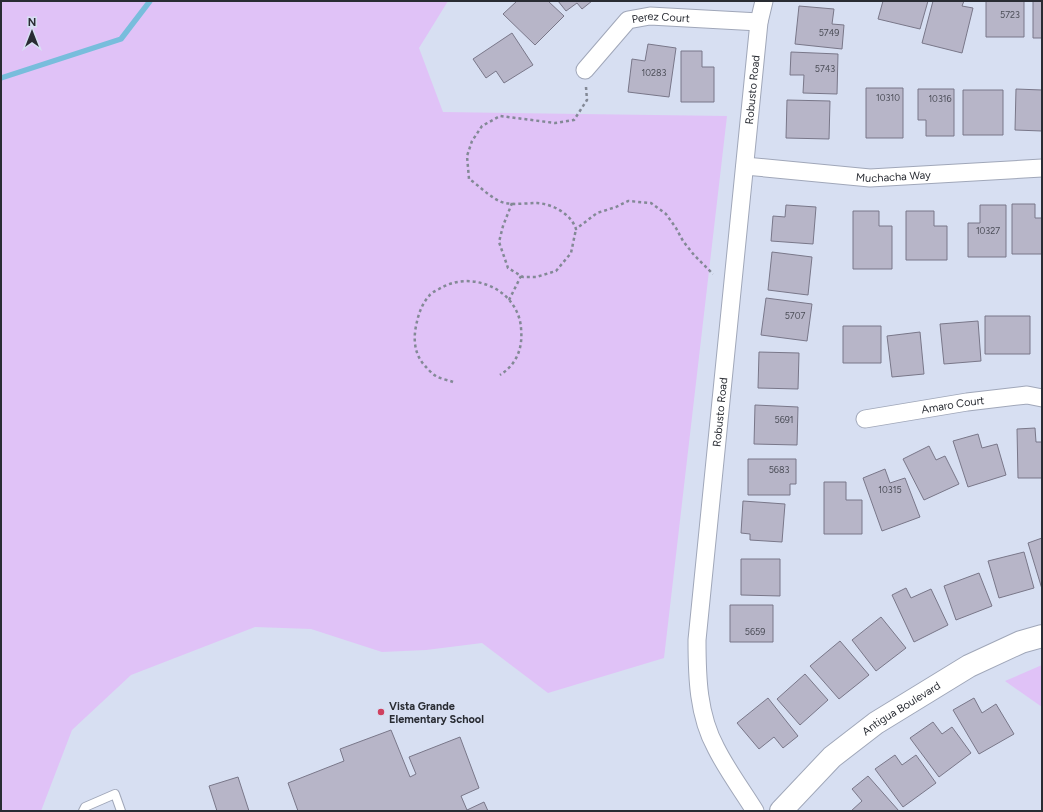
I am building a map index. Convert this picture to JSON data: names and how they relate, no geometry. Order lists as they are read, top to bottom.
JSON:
{
  "streets": {
    "street": [
      "Perez Court",
      "Robusto Road",
      "Muchacha Way",
      "Amaro Court",
      "Antigua Boulevard"
    ]
  },
  "crossings": [
    ["Perez Court", "Robusto Road"],
    ["Robusto Road", "Muchacha Way"]
  ],
  "places": ["Vista Grande Elementary School"],
  "house_numbers": [
    "5723",
    "5749",
    "5743",
    "10283",
    "10310",
    "10316",
    "10327",
    "5707",
    "5691",
    "5683",
    "10315",
    "5659"
  ],
  "north": "top"
}
